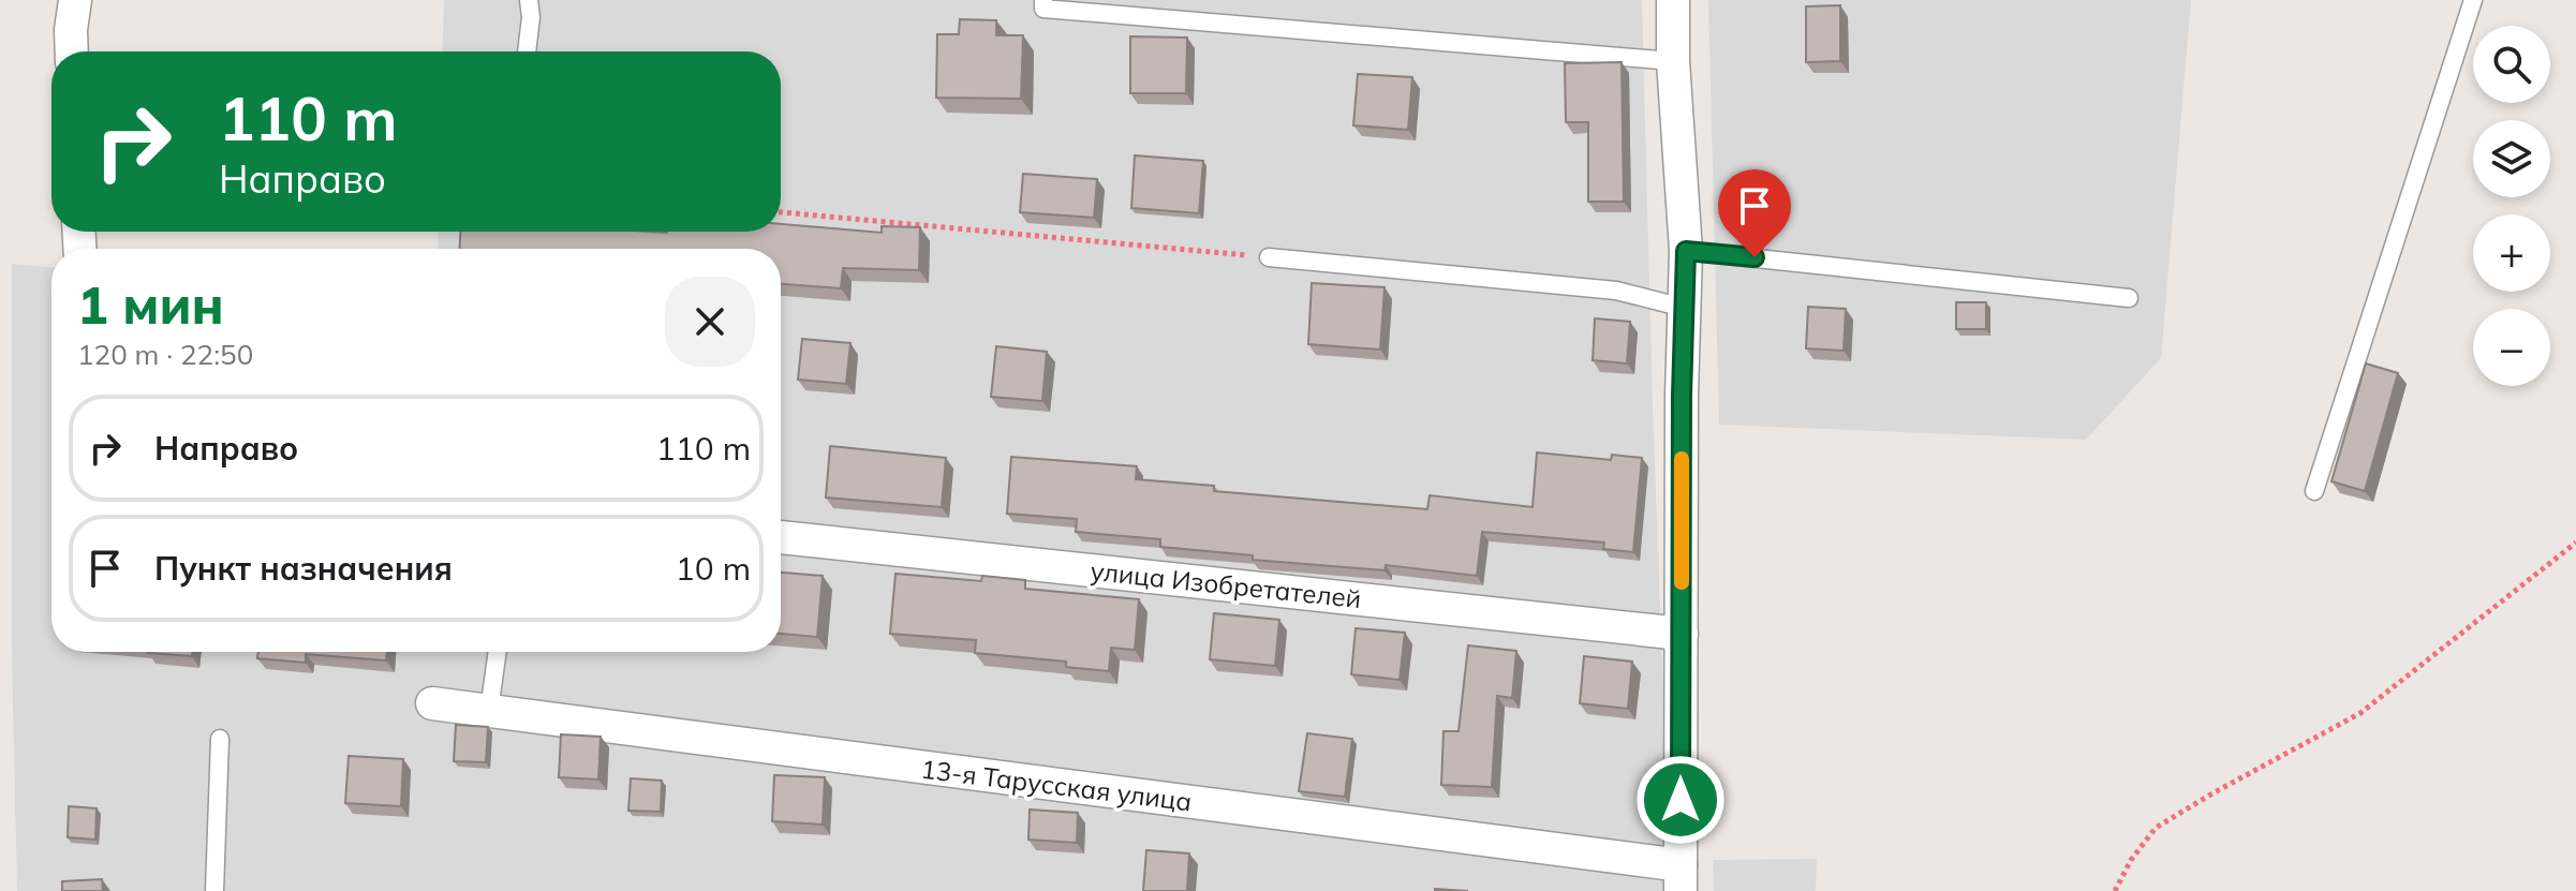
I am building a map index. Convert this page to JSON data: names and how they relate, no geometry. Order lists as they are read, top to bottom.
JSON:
{
  "streets": {
    "street": ["улица Изобретателей", "13-я Тарусская улица"]
  },
  "page": {
    "map_buttons": ["+", "−"],
    "turn": ["110 m", "Направо"],
    "heading": ["1 мин", "120 m · 22:50"],
    "list": [
      {
        "name": "Направо",
        "value": "110 m"
      },
      {
        "name": "Пункт назначения",
        "value": "10 m"
      }
    ]
  }
}
